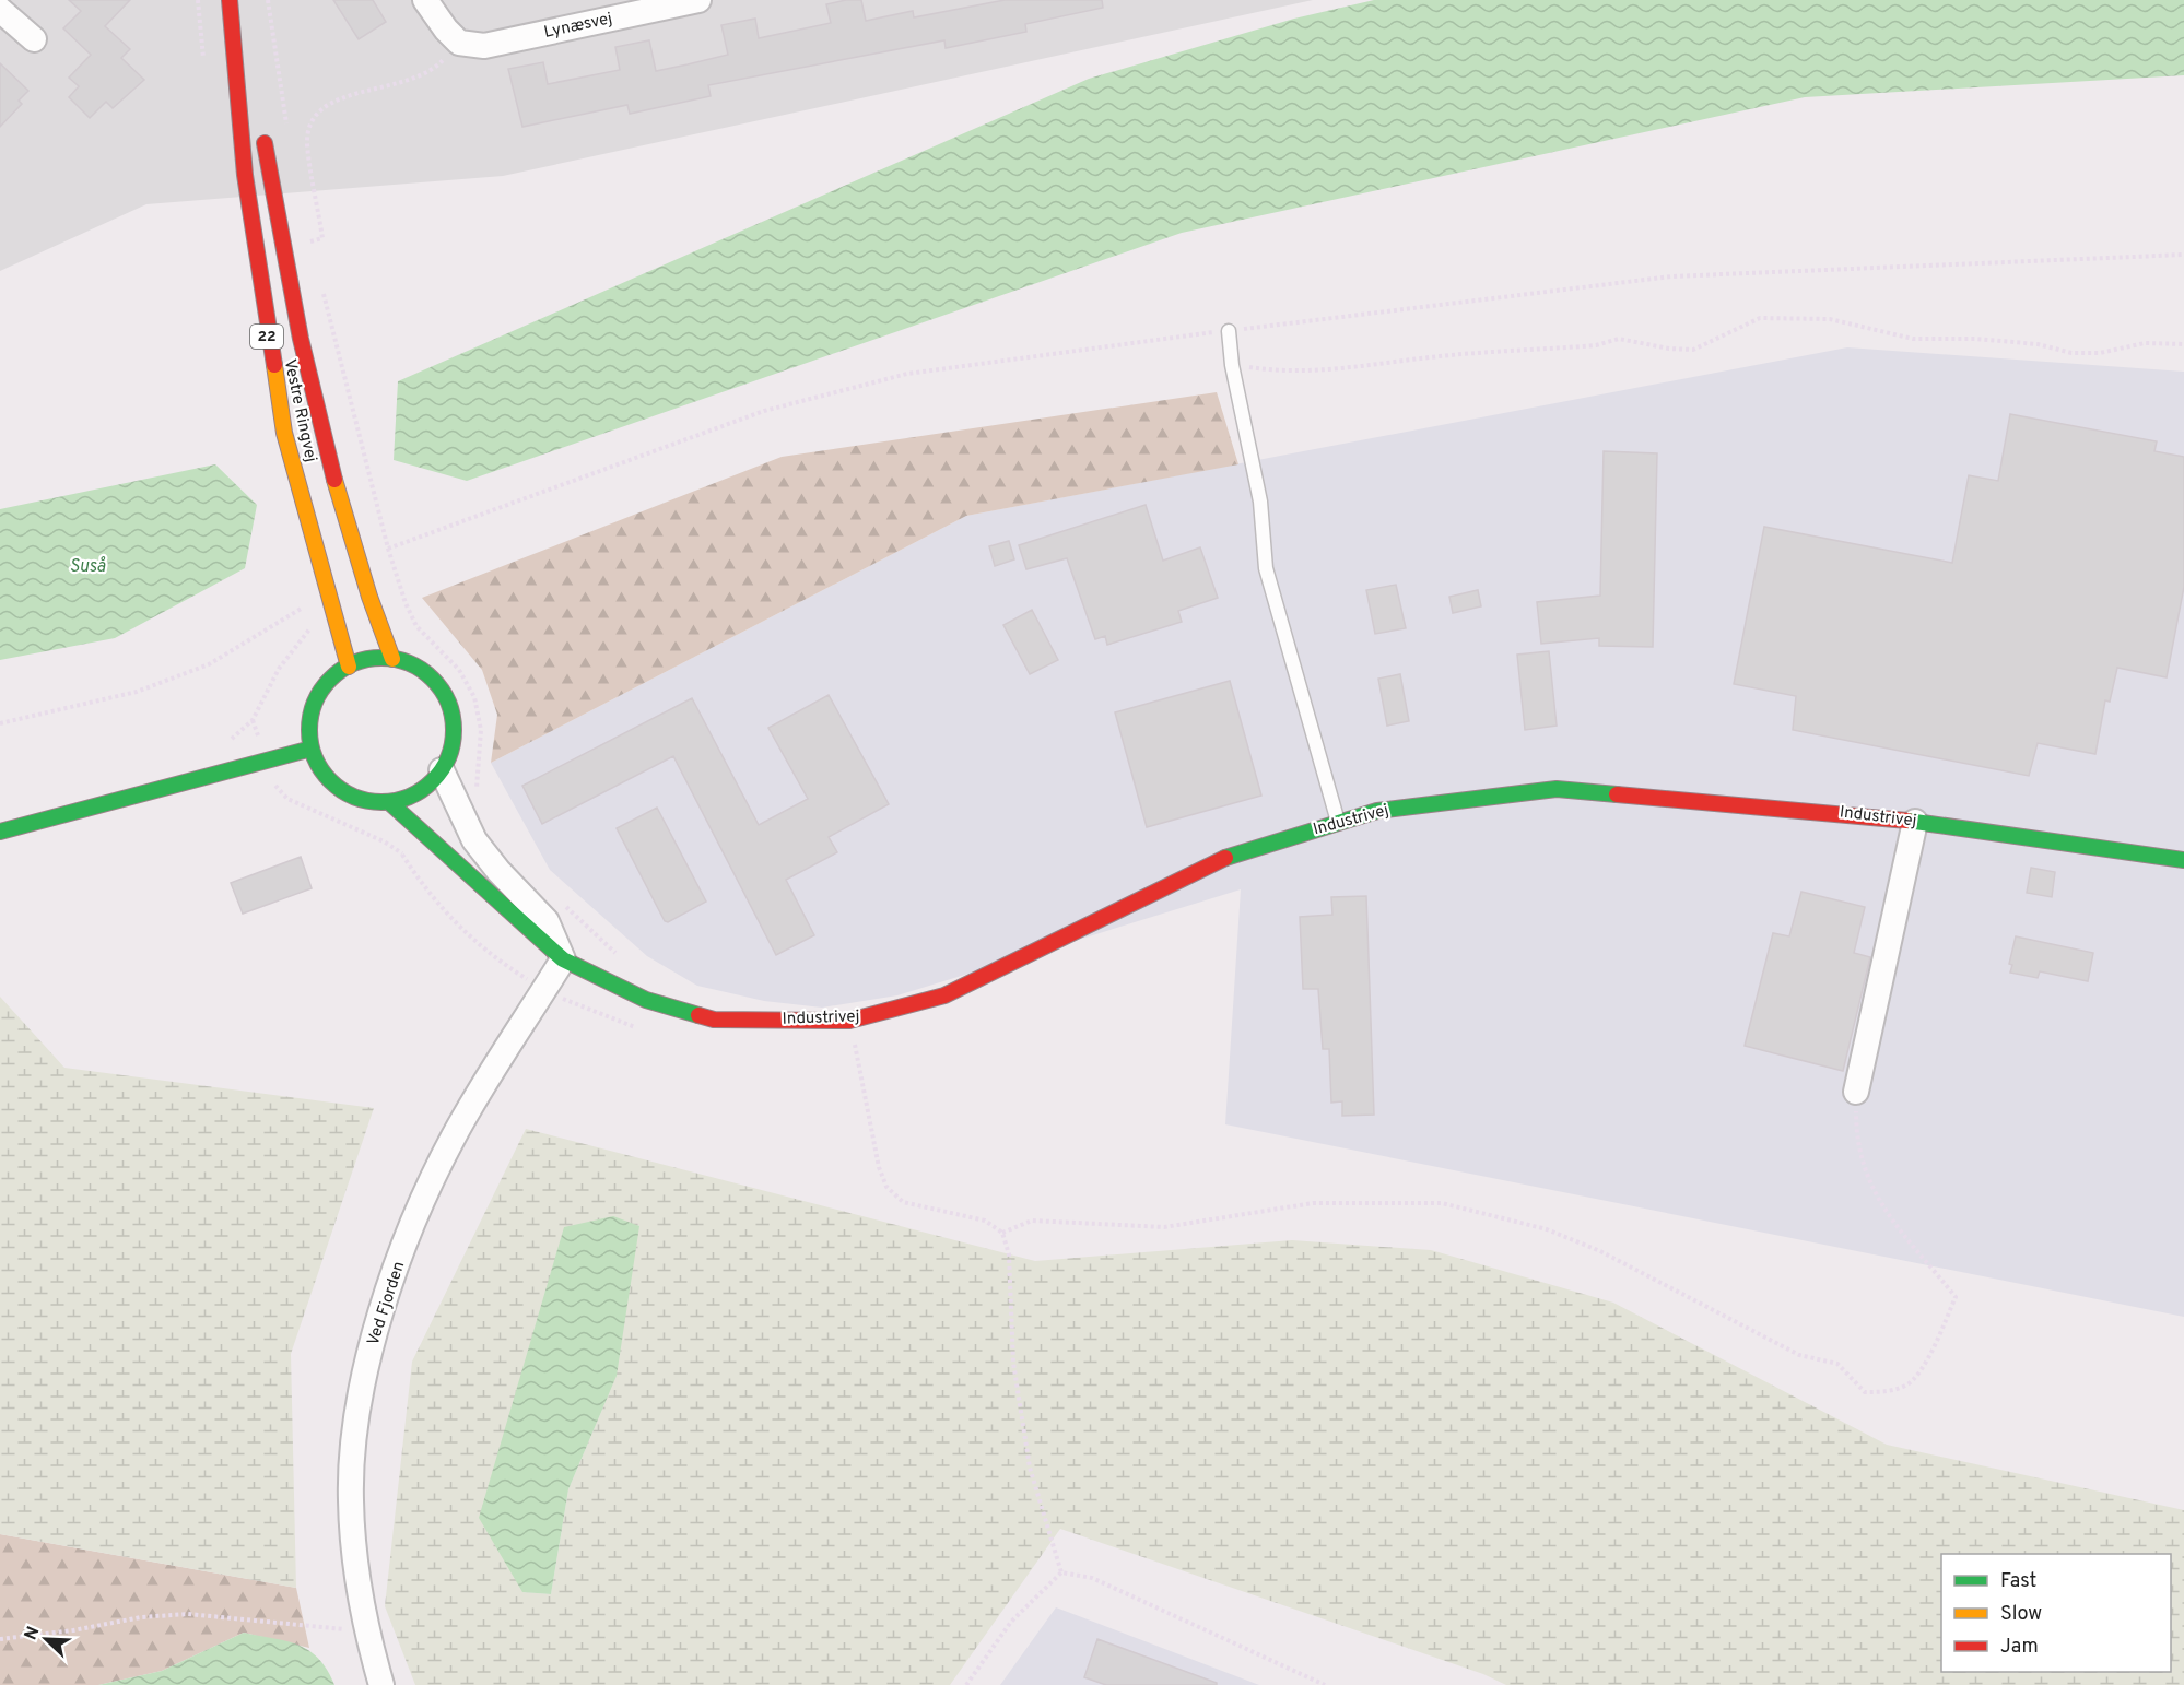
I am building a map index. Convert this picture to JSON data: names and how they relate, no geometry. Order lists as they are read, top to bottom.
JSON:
{
  "streets": {
    "main road": ["22", "Vestre Ringvej", "Industrivej"],
    "street": ["Lynæsvej", "Ved Fjorden"]
  },
  "crossings": [
    ["Vestre Ringvej", "Industrivej"],
    ["Industrivej", "Ved Fjorden"]
  ],
  "water": ["Suså"],
  "legend": ["Fast", "Slow", "Jam"],
  "north": "top left"
}
